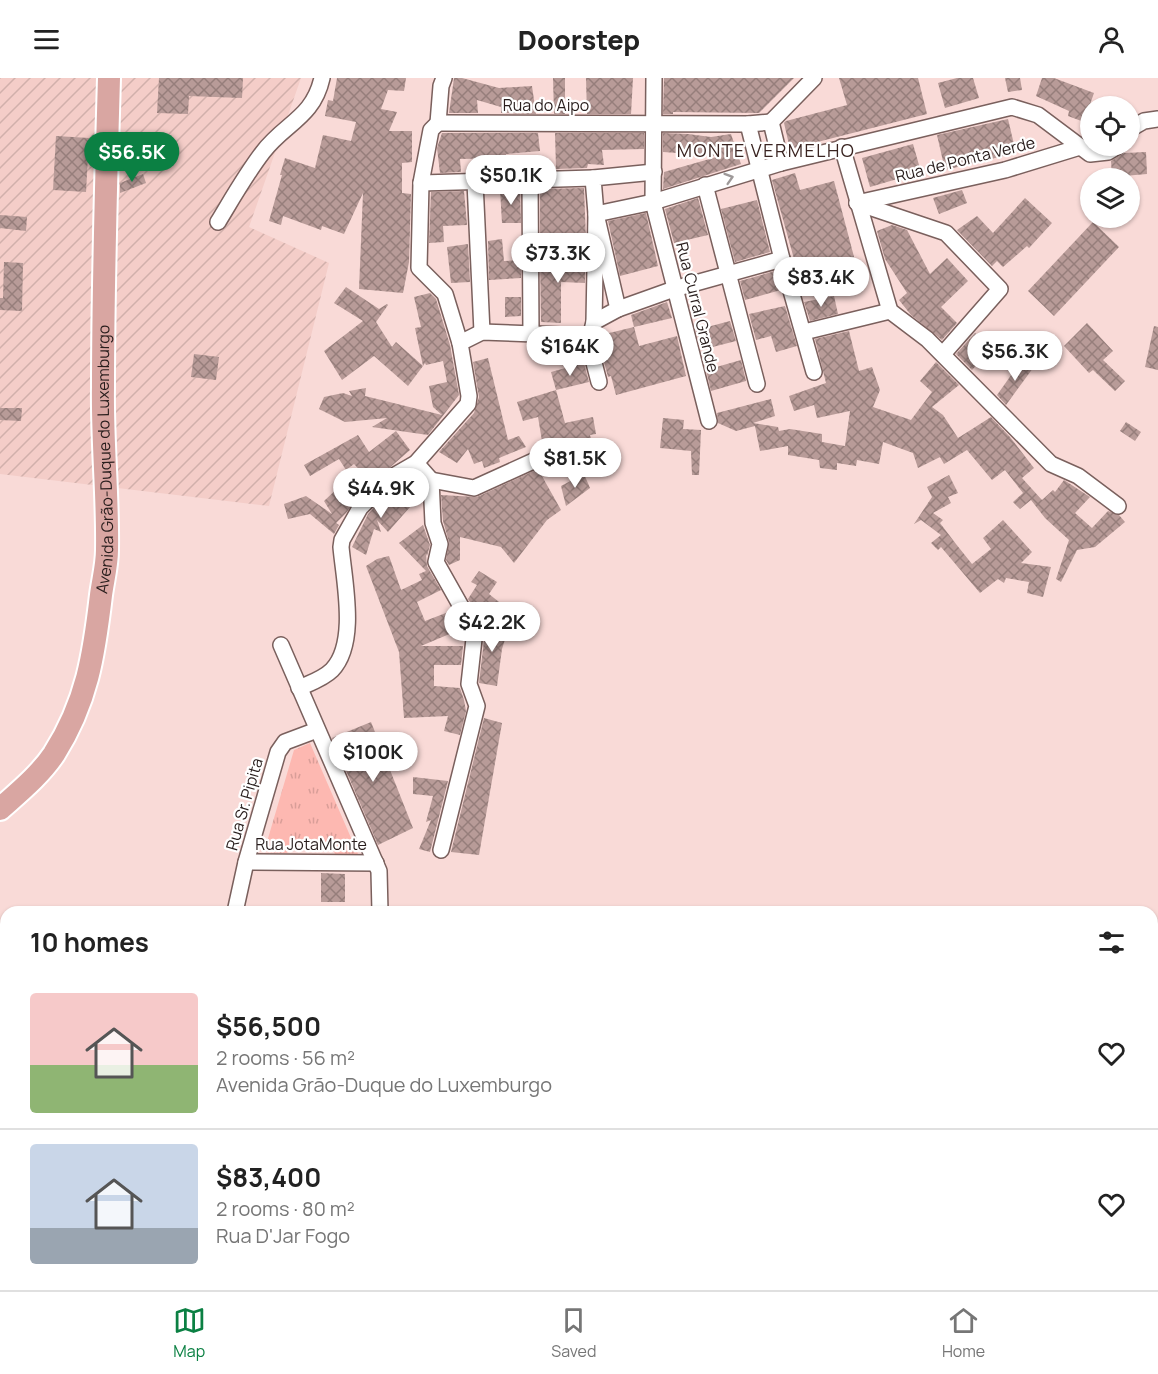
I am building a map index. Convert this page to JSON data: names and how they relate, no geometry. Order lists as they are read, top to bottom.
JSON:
{
  "streets": {
    "main road": ["Avenida Grão-Duque do Luxemburgo"],
    "street": [
      "Rua do Aipo",
      "Rua de Ponta Verde",
      "Rua Curral Grande",
      "Rua Sr. Pipita",
      "Rua JotaMonte"
    ]
  },
  "crossings": [
    ["Rua do Aipo", "Rua Curral Grande"],
    ["Rua Sr. Pipita", "Rua JotaMonte"]
  ],
  "districts": ["MONTE VERMELHO"],
  "page": {
    "header": "Doorstep",
    "price": [
      "$56.5K",
      "$50.1K",
      "$73.3K",
      "$83.4K",
      "$164K",
      "$56.3K",
      "$81.5K",
      "$44.9K",
      "$42.2K",
      "$100K"
    ],
    "heading": "10 homes",
    "list": [
      {
        "name": "$56,500",
        "note": "2 rooms · 56 m² · Avenida Grão-Duque do Luxemburgo"
      },
      {
        "name": "$83,400",
        "note": "2 rooms · 80 m² · Rua D'Jar Fogo"
      }
    ],
    "tabs": ["Map", "Saved", "Home"]
  }
}
